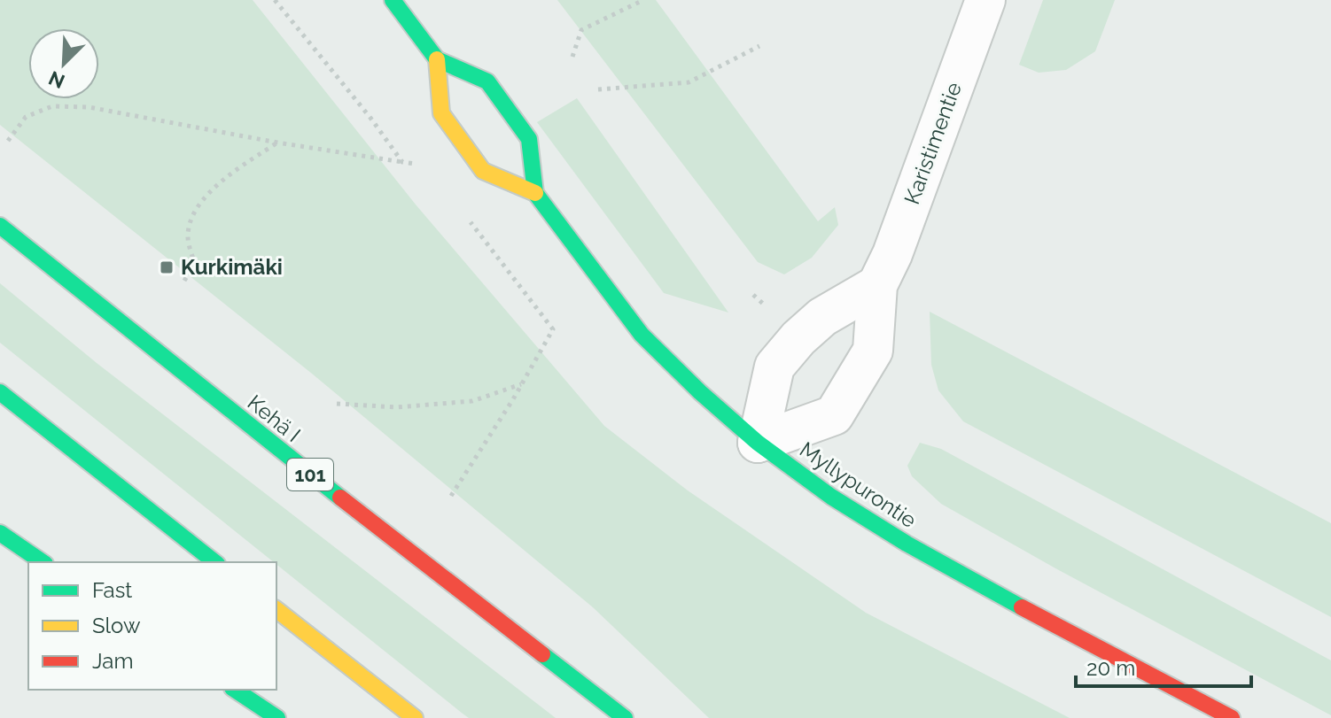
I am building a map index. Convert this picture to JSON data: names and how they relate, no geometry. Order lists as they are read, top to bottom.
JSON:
{
  "streets": {
    "main road": ["Kehä I", "101", "Myllypurontie"],
    "street": ["Karistimentie"]
  },
  "crossings": [
    ["Karistimentie", "Myllypurontie"]
  ],
  "places": {
    "transit": ["Kurkimäki"]
  },
  "legend": ["Fast", "Slow", "Jam"],
  "scale_bar": "20 m",
  "north": "bottom left"
}
